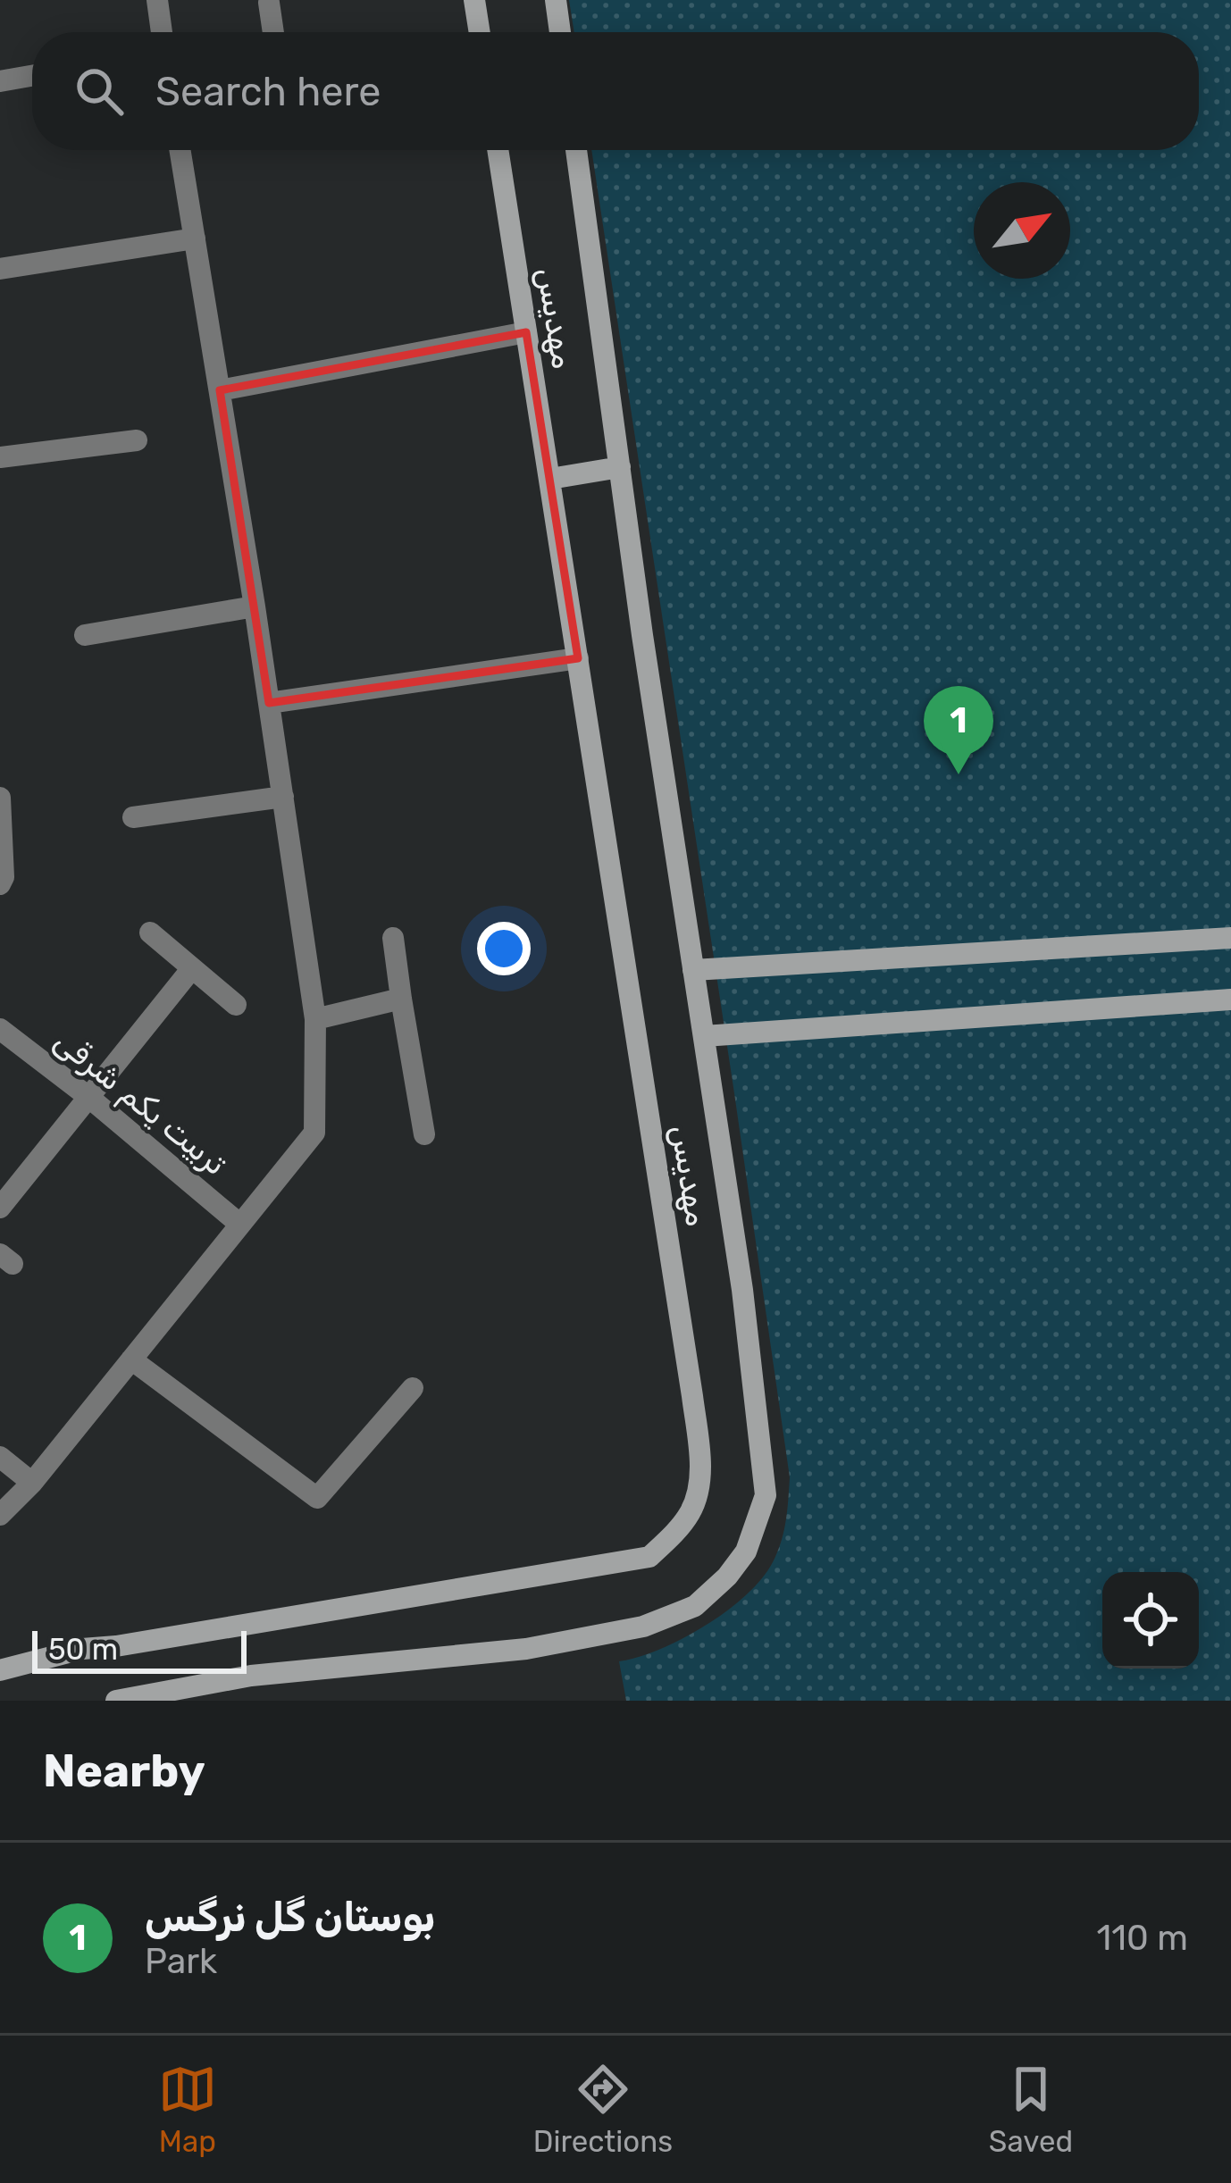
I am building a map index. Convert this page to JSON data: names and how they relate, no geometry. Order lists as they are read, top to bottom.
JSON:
{
  "streets": {
    "street": ["مهدیس", "تربیت یکم شرقی"]
  },
  "scale_bar": "50 m",
  "north": "top right",
  "page": {
    "search": "Search here",
    "pins": "1",
    "scale": "50 m",
    "heading": "Nearby",
    "list": [
      {
        "mark": "1",
        "name": "بوستان گل نرگس",
        "note": "Park",
        "value": "110 m"
      }
    ],
    "nav": ["Map", "Directions", "Saved"]
  }
}
